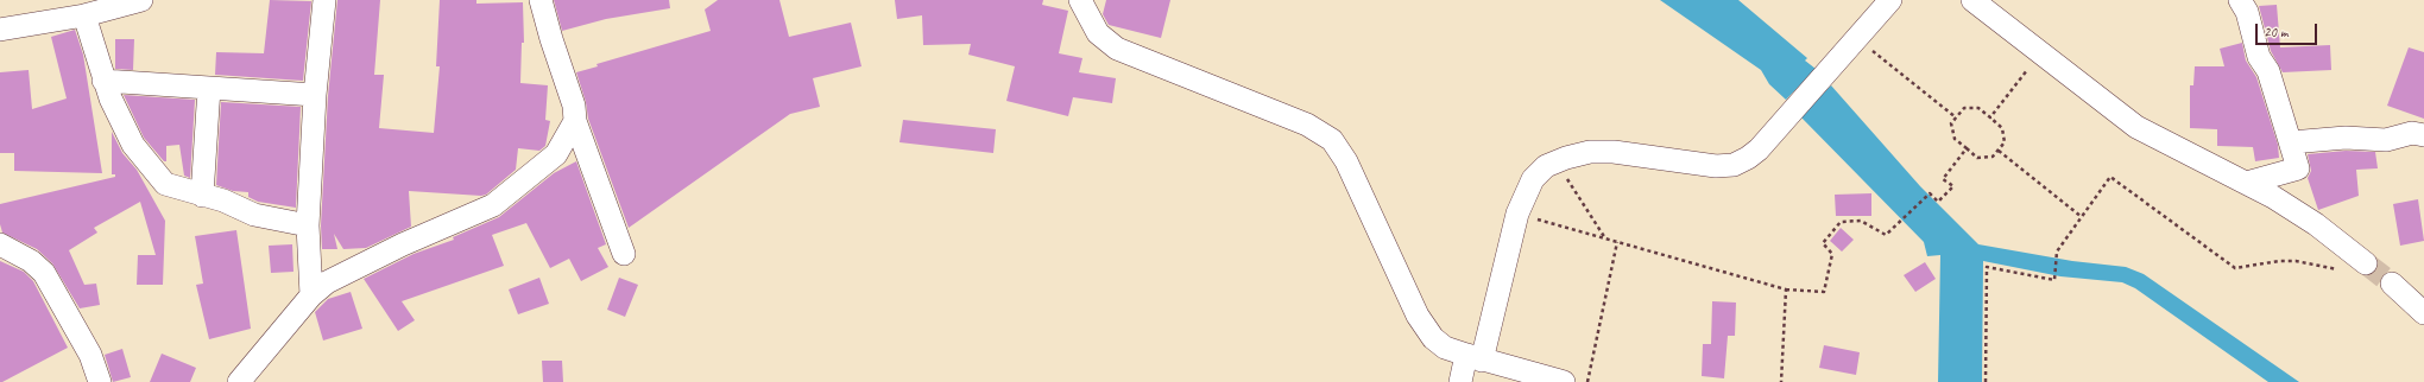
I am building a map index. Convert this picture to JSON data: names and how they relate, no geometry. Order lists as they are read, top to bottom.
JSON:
{
  "scale_bar": "20 m"
}
